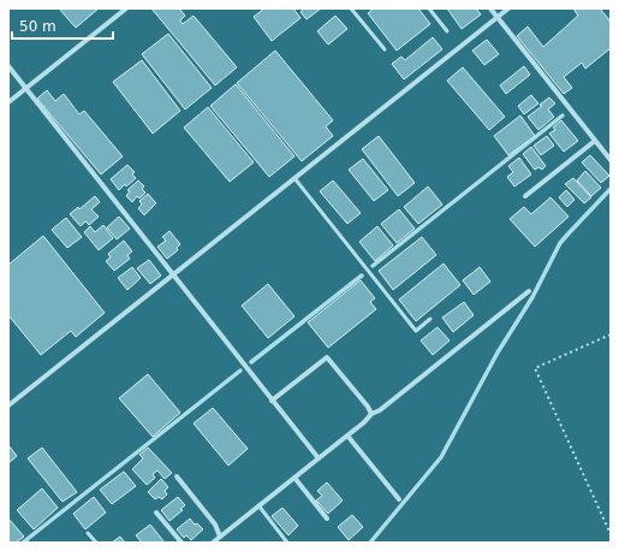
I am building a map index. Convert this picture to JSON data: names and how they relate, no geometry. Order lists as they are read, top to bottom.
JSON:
{
  "scale_bar": "50 m"
}
